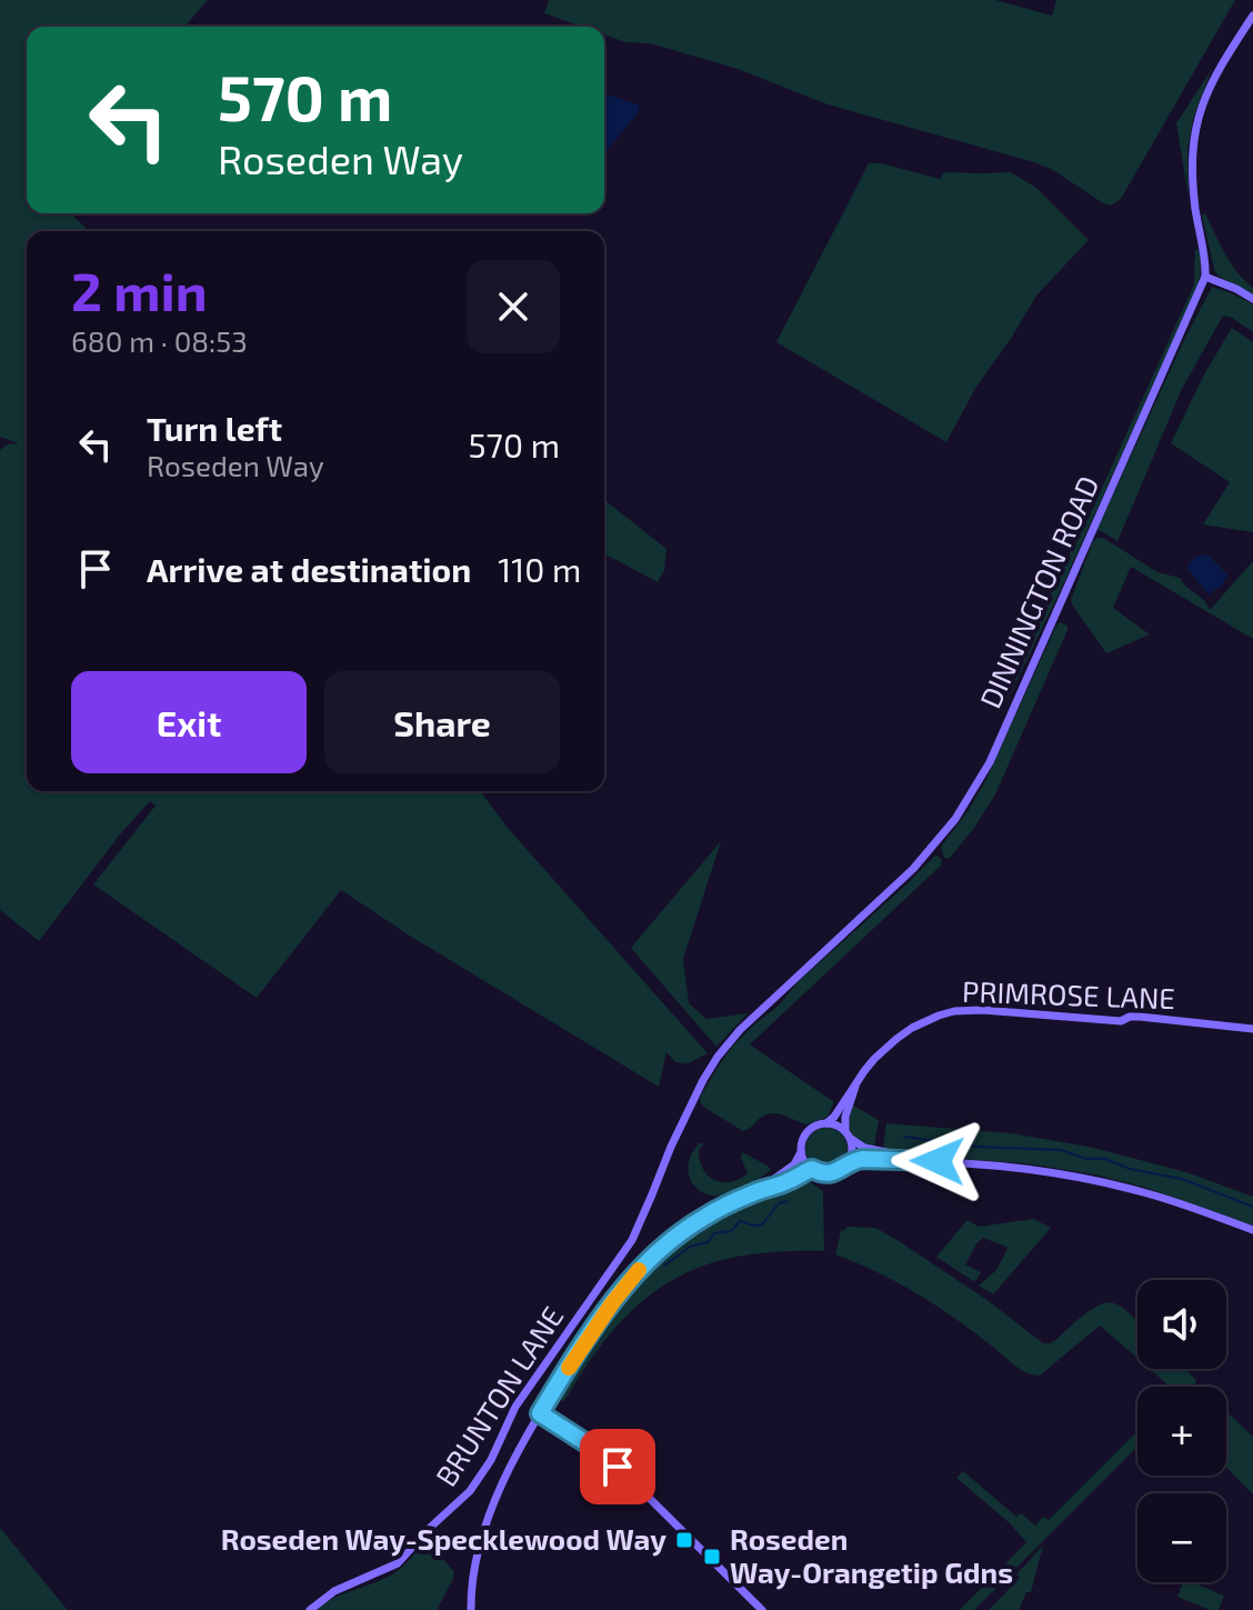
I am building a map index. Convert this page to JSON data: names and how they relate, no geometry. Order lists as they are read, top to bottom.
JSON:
{
  "streets": {
    "street": ["DINNINGTON ROAD", "PRIMROSE LANE", "BRUNTON LANE"]
  },
  "crossings": [
    ["DINNINGTON ROAD", "BRUNTON LANE"]
  ],
  "places": {
    "transit": ["Roseden Way-Specklewood Way", "Roseden Way-Orangetip Gdns"]
  },
  "page": {
    "turn": ["570 m", "Roseden Way"],
    "heading": ["2 min", "680 m · 08:53"],
    "list": [
      {
        "name": "Turn left",
        "note": "Roseden Way",
        "value": "570 m"
      },
      {
        "name": "Arrive at destination",
        "value": "110 m"
      }
    ],
    "buttons": ["Exit", "Share"],
    "map_buttons": ["+", "−"]
  }
}
